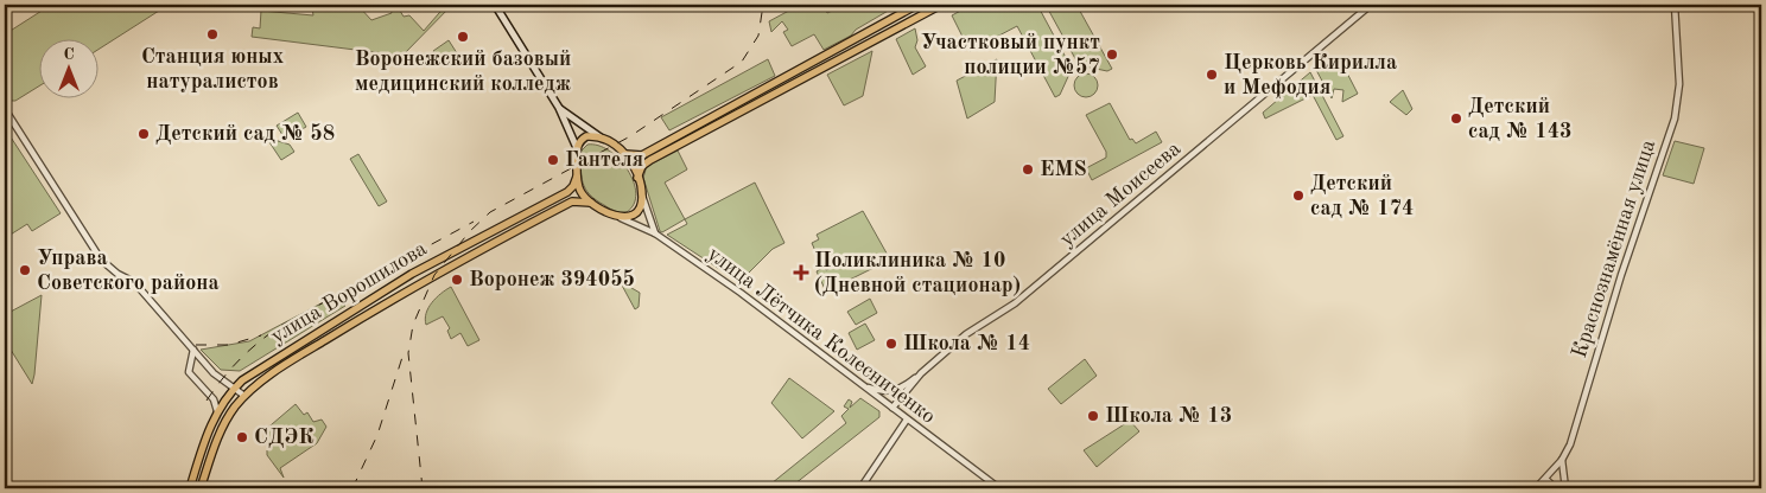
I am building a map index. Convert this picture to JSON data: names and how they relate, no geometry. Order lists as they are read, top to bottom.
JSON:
{
  "streets": {
    "main road": ["улица Ворошилова"],
    "street": ["улица Моисеева", "Краснознамённая улица", "улица Лётчика Колесниченко"]
  },
  "crossings": [
    ["улица Моисеева", "улица Лётчика Колесниченко"],
    ["улица Ворошилова", "улица Лётчика Колесниченко"]
  ],
  "places": {
    "other": [
      "Станция юных натуралистов",
      "Воронежский базовый медицинский колледж",
      "Участковый пункт полиции №57",
      "Церковь Кирилла и Мефодия",
      "Детский сад № 143",
      "Детский сад № 58",
      "Гантеля",
      "EMS",
      "Детский сад № 174",
      "Управа Советского района",
      "Воронеж 394055",
      "Школа № 14",
      "Школа № 13",
      "СДЭК"
    ],
    "health": ["Поликлиника № 10 (Дневной стационар)"]
  },
  "north": "top"
}
